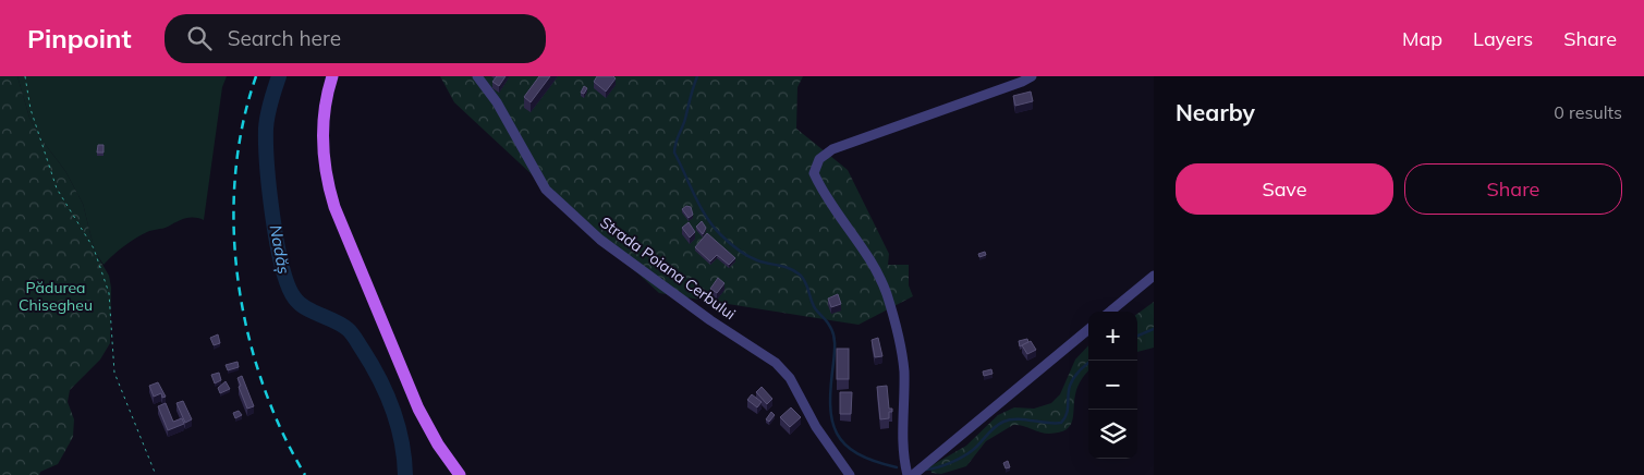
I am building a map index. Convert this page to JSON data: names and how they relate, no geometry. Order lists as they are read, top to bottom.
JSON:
{
  "streets": {
    "street": ["Strada Poiana Cerbului"]
  },
  "water": ["Nadăș"],
  "parks": ["Pădurea Chisegheu"],
  "page": {
    "header": "Pinpoint",
    "search": "Search here",
    "nav": ["Map", "Layers", "Share"],
    "heading": ["Nearby", "0 results"],
    "buttons": ["Save", "Share"],
    "map_buttons": ["+", "−"]
  }
}
